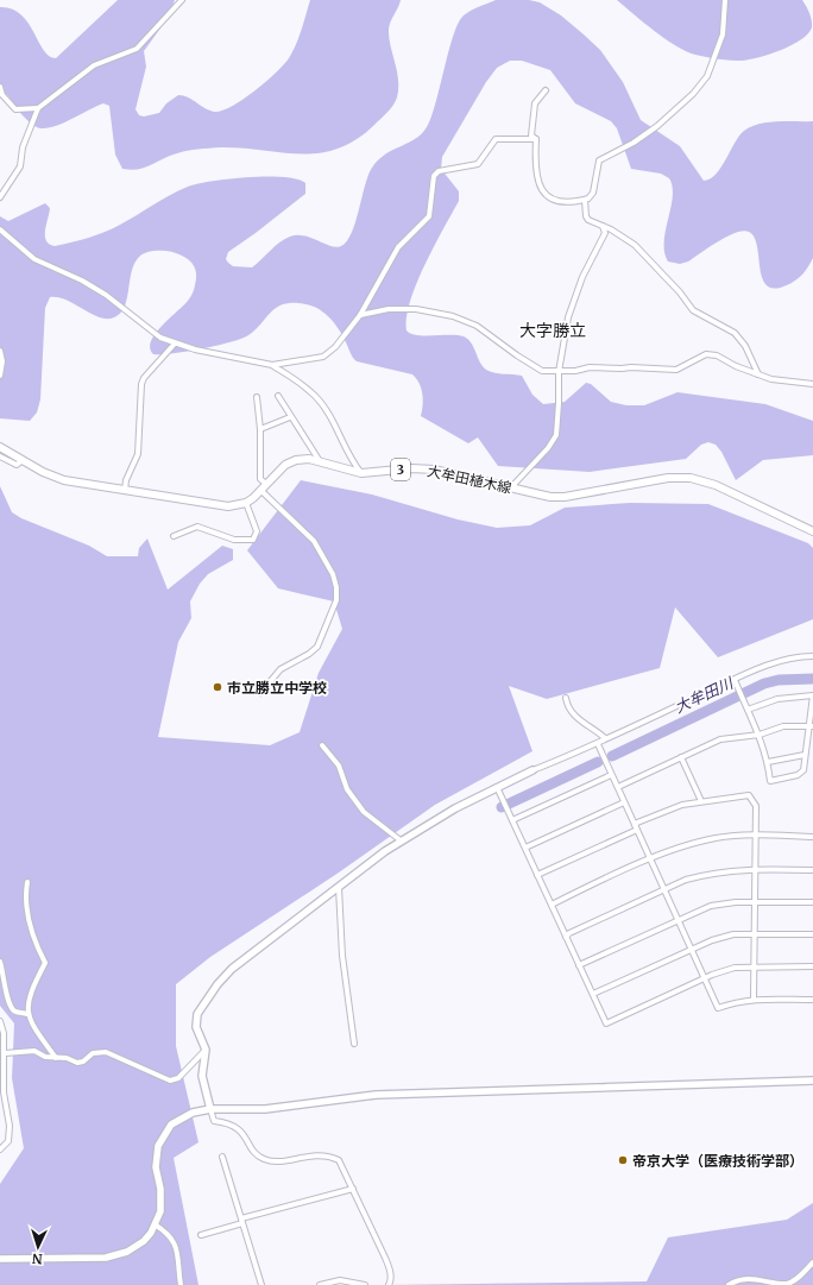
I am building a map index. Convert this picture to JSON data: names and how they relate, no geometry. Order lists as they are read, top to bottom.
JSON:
{
  "streets": {
    "main road": ["3", "大牟田植木線"]
  },
  "districts": ["大字勝立"],
  "water": ["大牟田川"],
  "places": ["市立勝立中学校", "帝京大学（医療技術学部）"],
  "north": "bottom"
}
